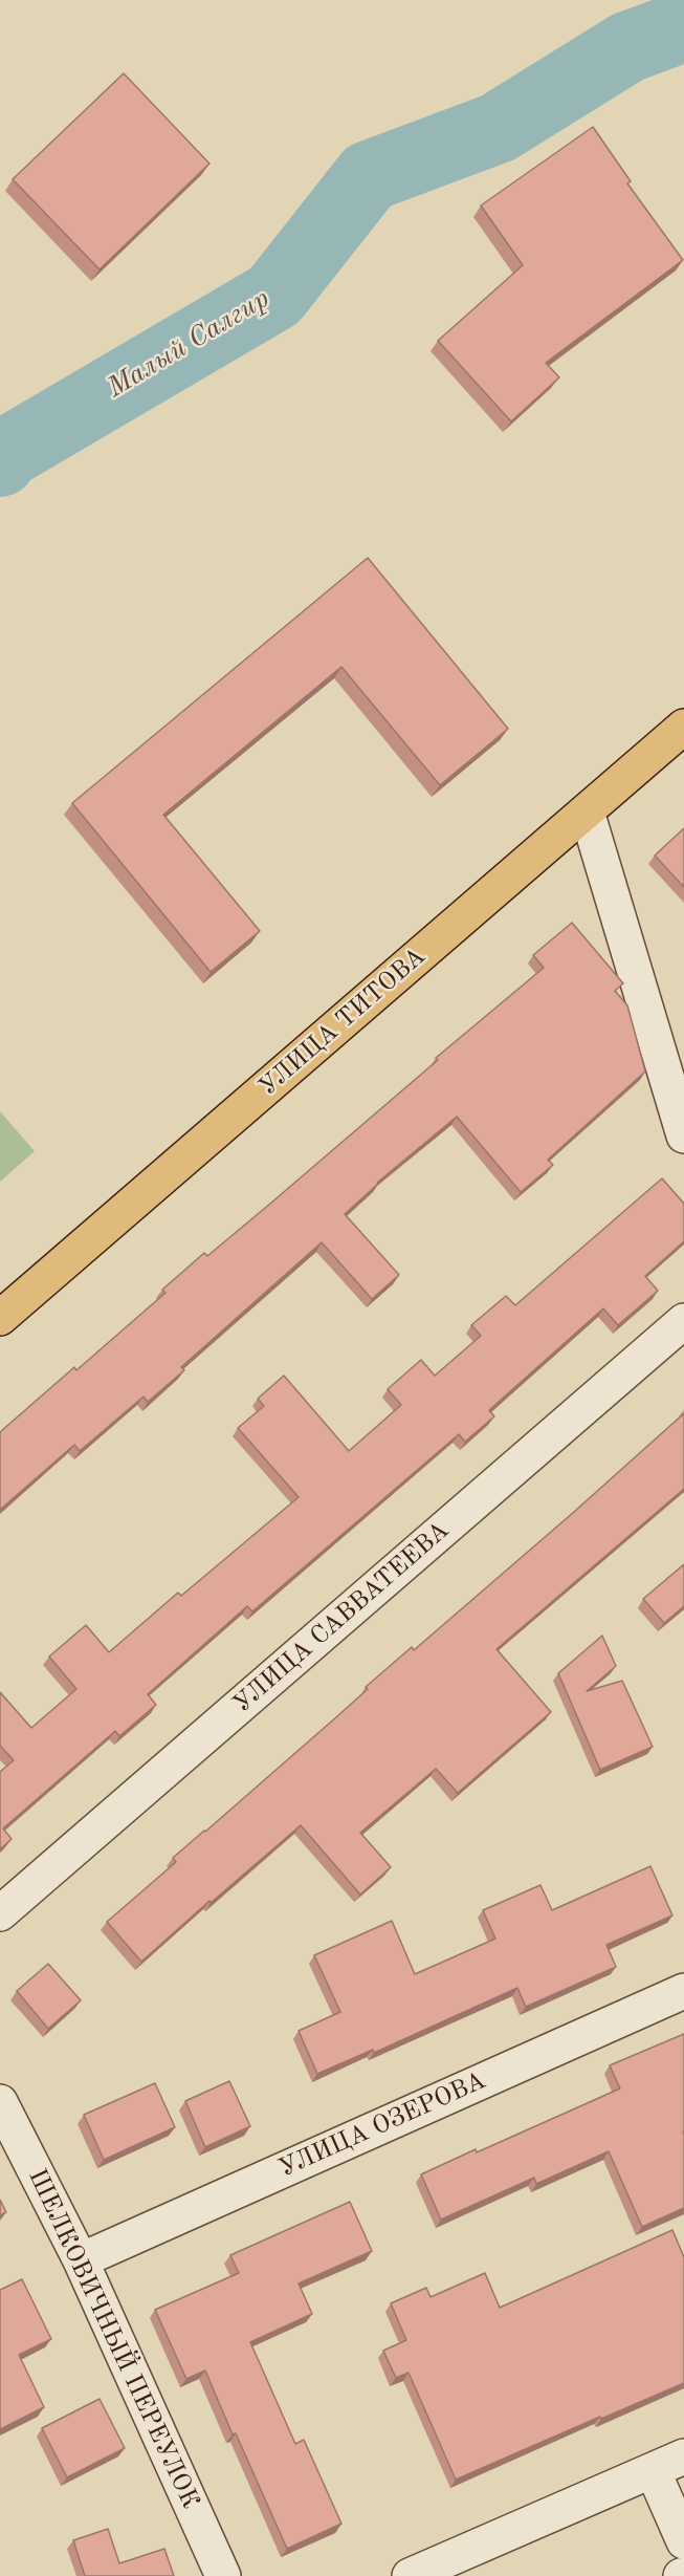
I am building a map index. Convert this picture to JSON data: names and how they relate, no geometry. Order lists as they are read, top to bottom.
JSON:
{
  "streets": {
    "main road": ["УЛИЦА ТИТОВА"],
    "street": ["УЛИЦА САВВАТЕЕВА", "УЛИЦА ОЗЕРОВА", "ШЕЛКОВИЧНЫЙ ПЕРЕУЛОК"]
  },
  "crossings": [
    ["УЛИЦА ОЗЕРОВА", "ШЕЛКОВИЧНЫЙ ПЕРЕУЛОК"]
  ],
  "water": ["Малый Салгир"]
}
